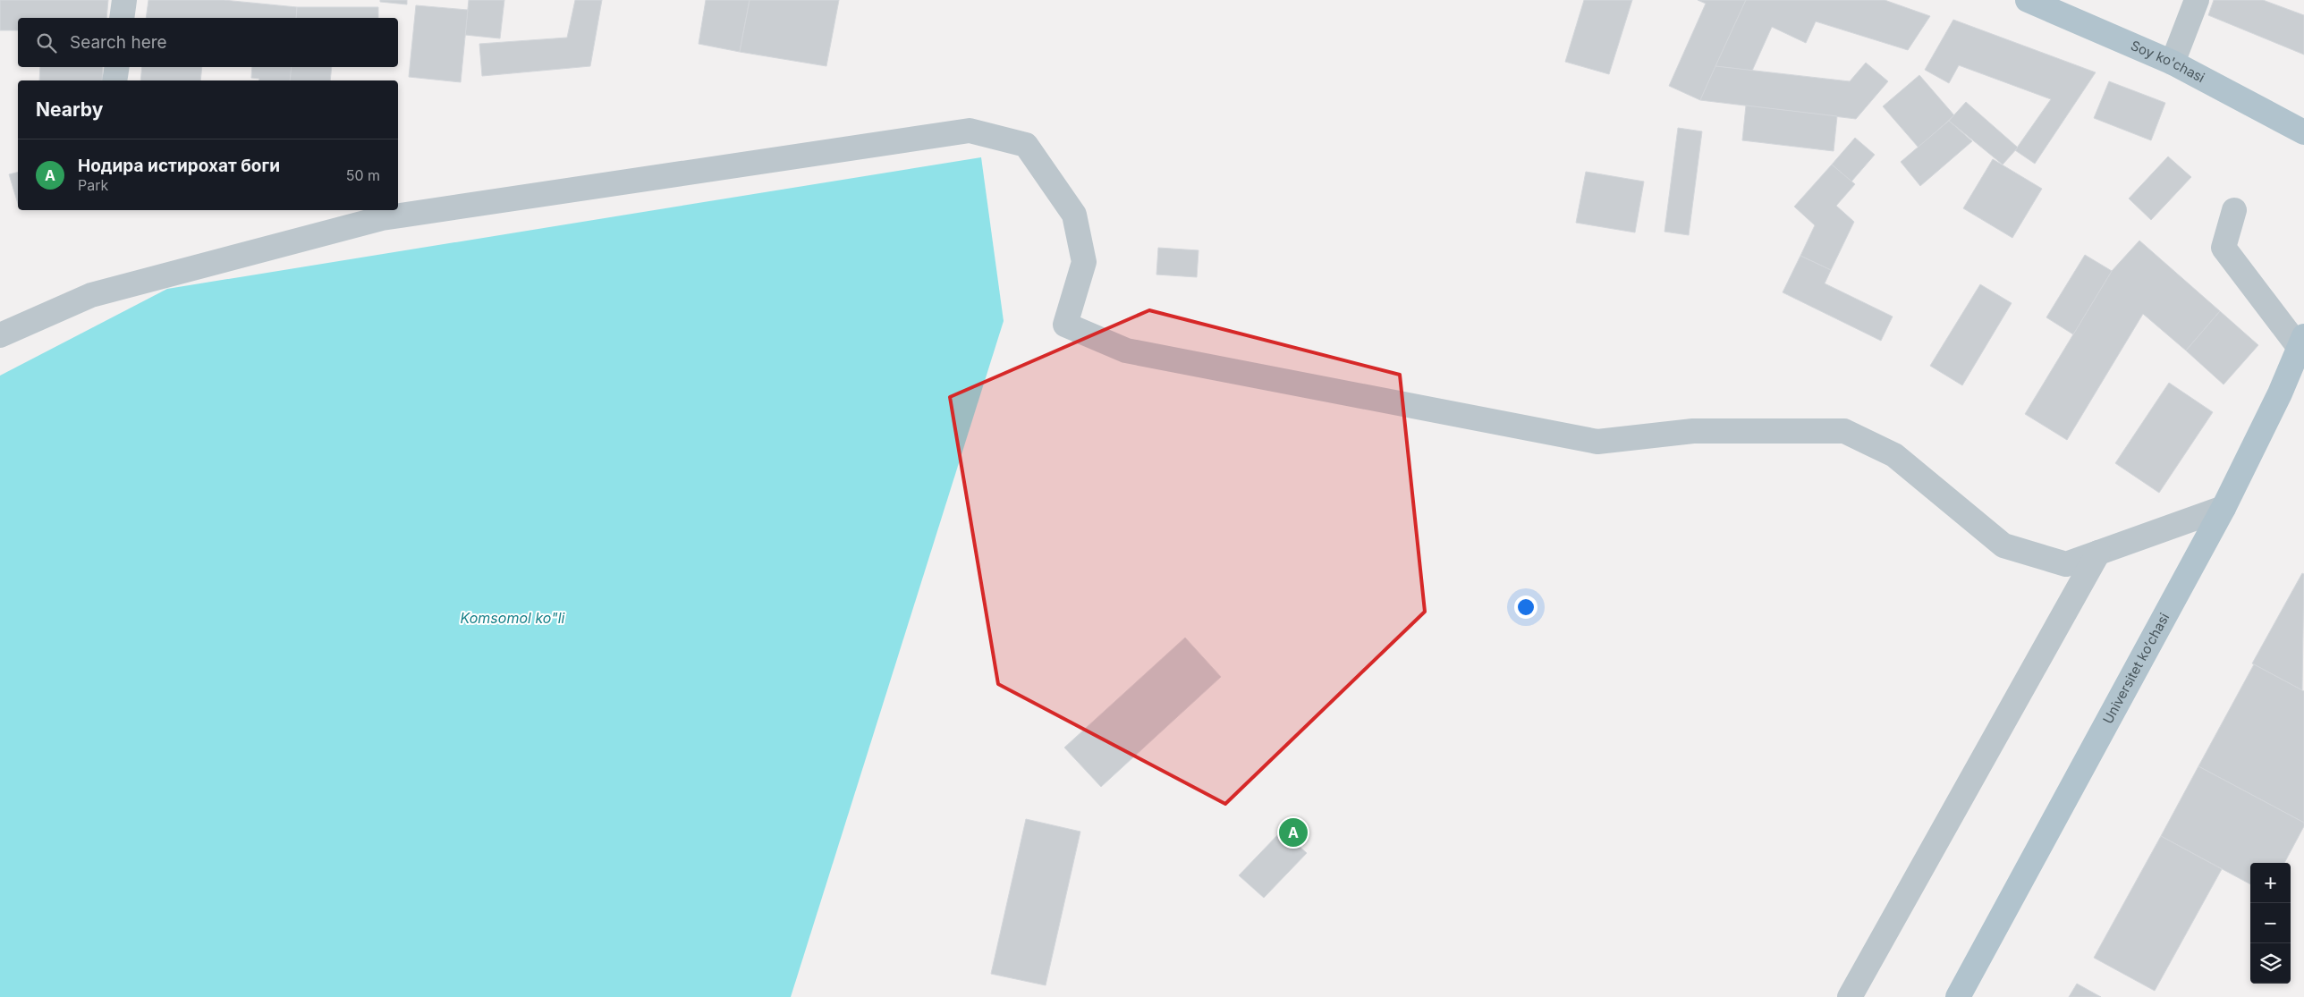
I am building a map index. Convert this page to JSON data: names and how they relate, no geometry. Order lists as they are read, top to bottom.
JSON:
{
  "streets": {
    "main road": ["Soy ko'chasi", "Universitet kо‘chasi"]
  },
  "water": ["Komsomol ko\"li"],
  "page": {
    "search": "Search here",
    "heading": "Nearby",
    "list": [
      {
        "mark": "A",
        "name": "Нодира истирохат боги",
        "note": "Park",
        "value": "50 m"
      }
    ],
    "pins": "A",
    "map_buttons": ["+", "−"]
  }
}
